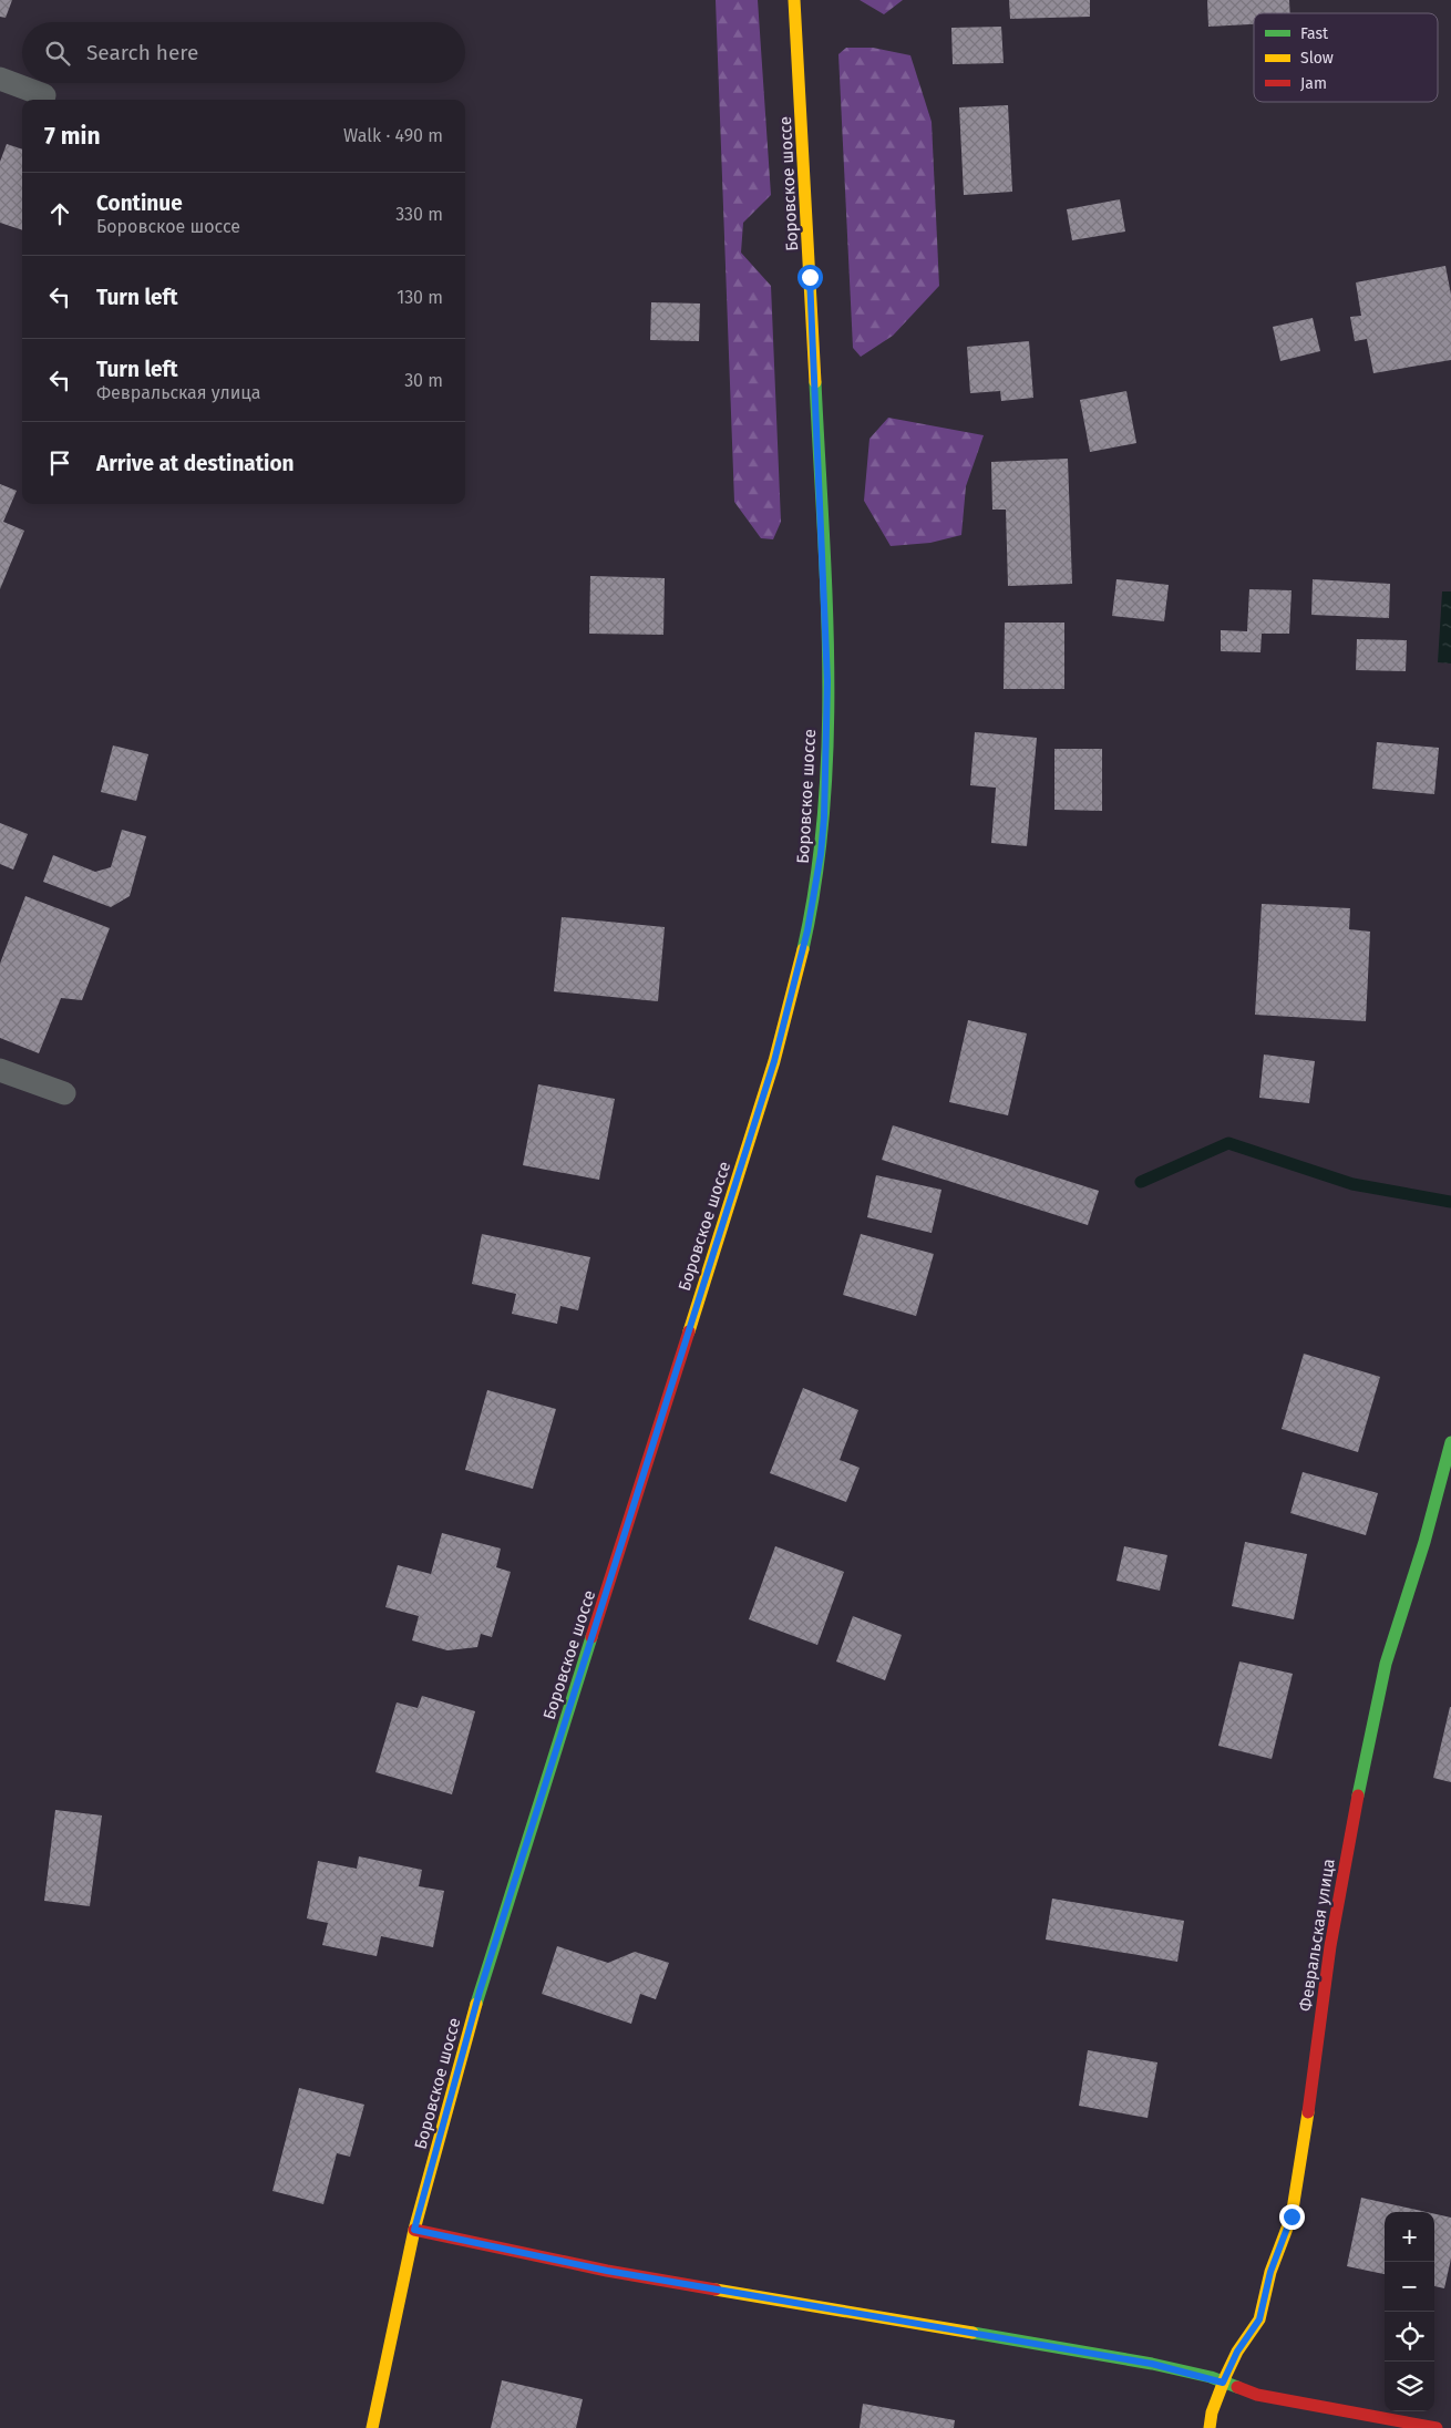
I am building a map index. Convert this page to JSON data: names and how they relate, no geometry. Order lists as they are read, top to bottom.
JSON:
{
  "streets": {
    "main road": ["Боровское шоссе", "Февральская улица"]
  },
  "legend": ["Fast", "Slow", "Jam"],
  "page": {
    "search": "Search here",
    "heading": ["7 min", "Walk · 490 m"],
    "list": [
      ["Continue", "Боровское шоссе", "330 m"],
      ["Turn left", "130 m"],
      ["Turn left", "Февральская улица", "30 m"],
      "Arrive at destination"
    ],
    "map_buttons": ["+", "−"]
  }
}
